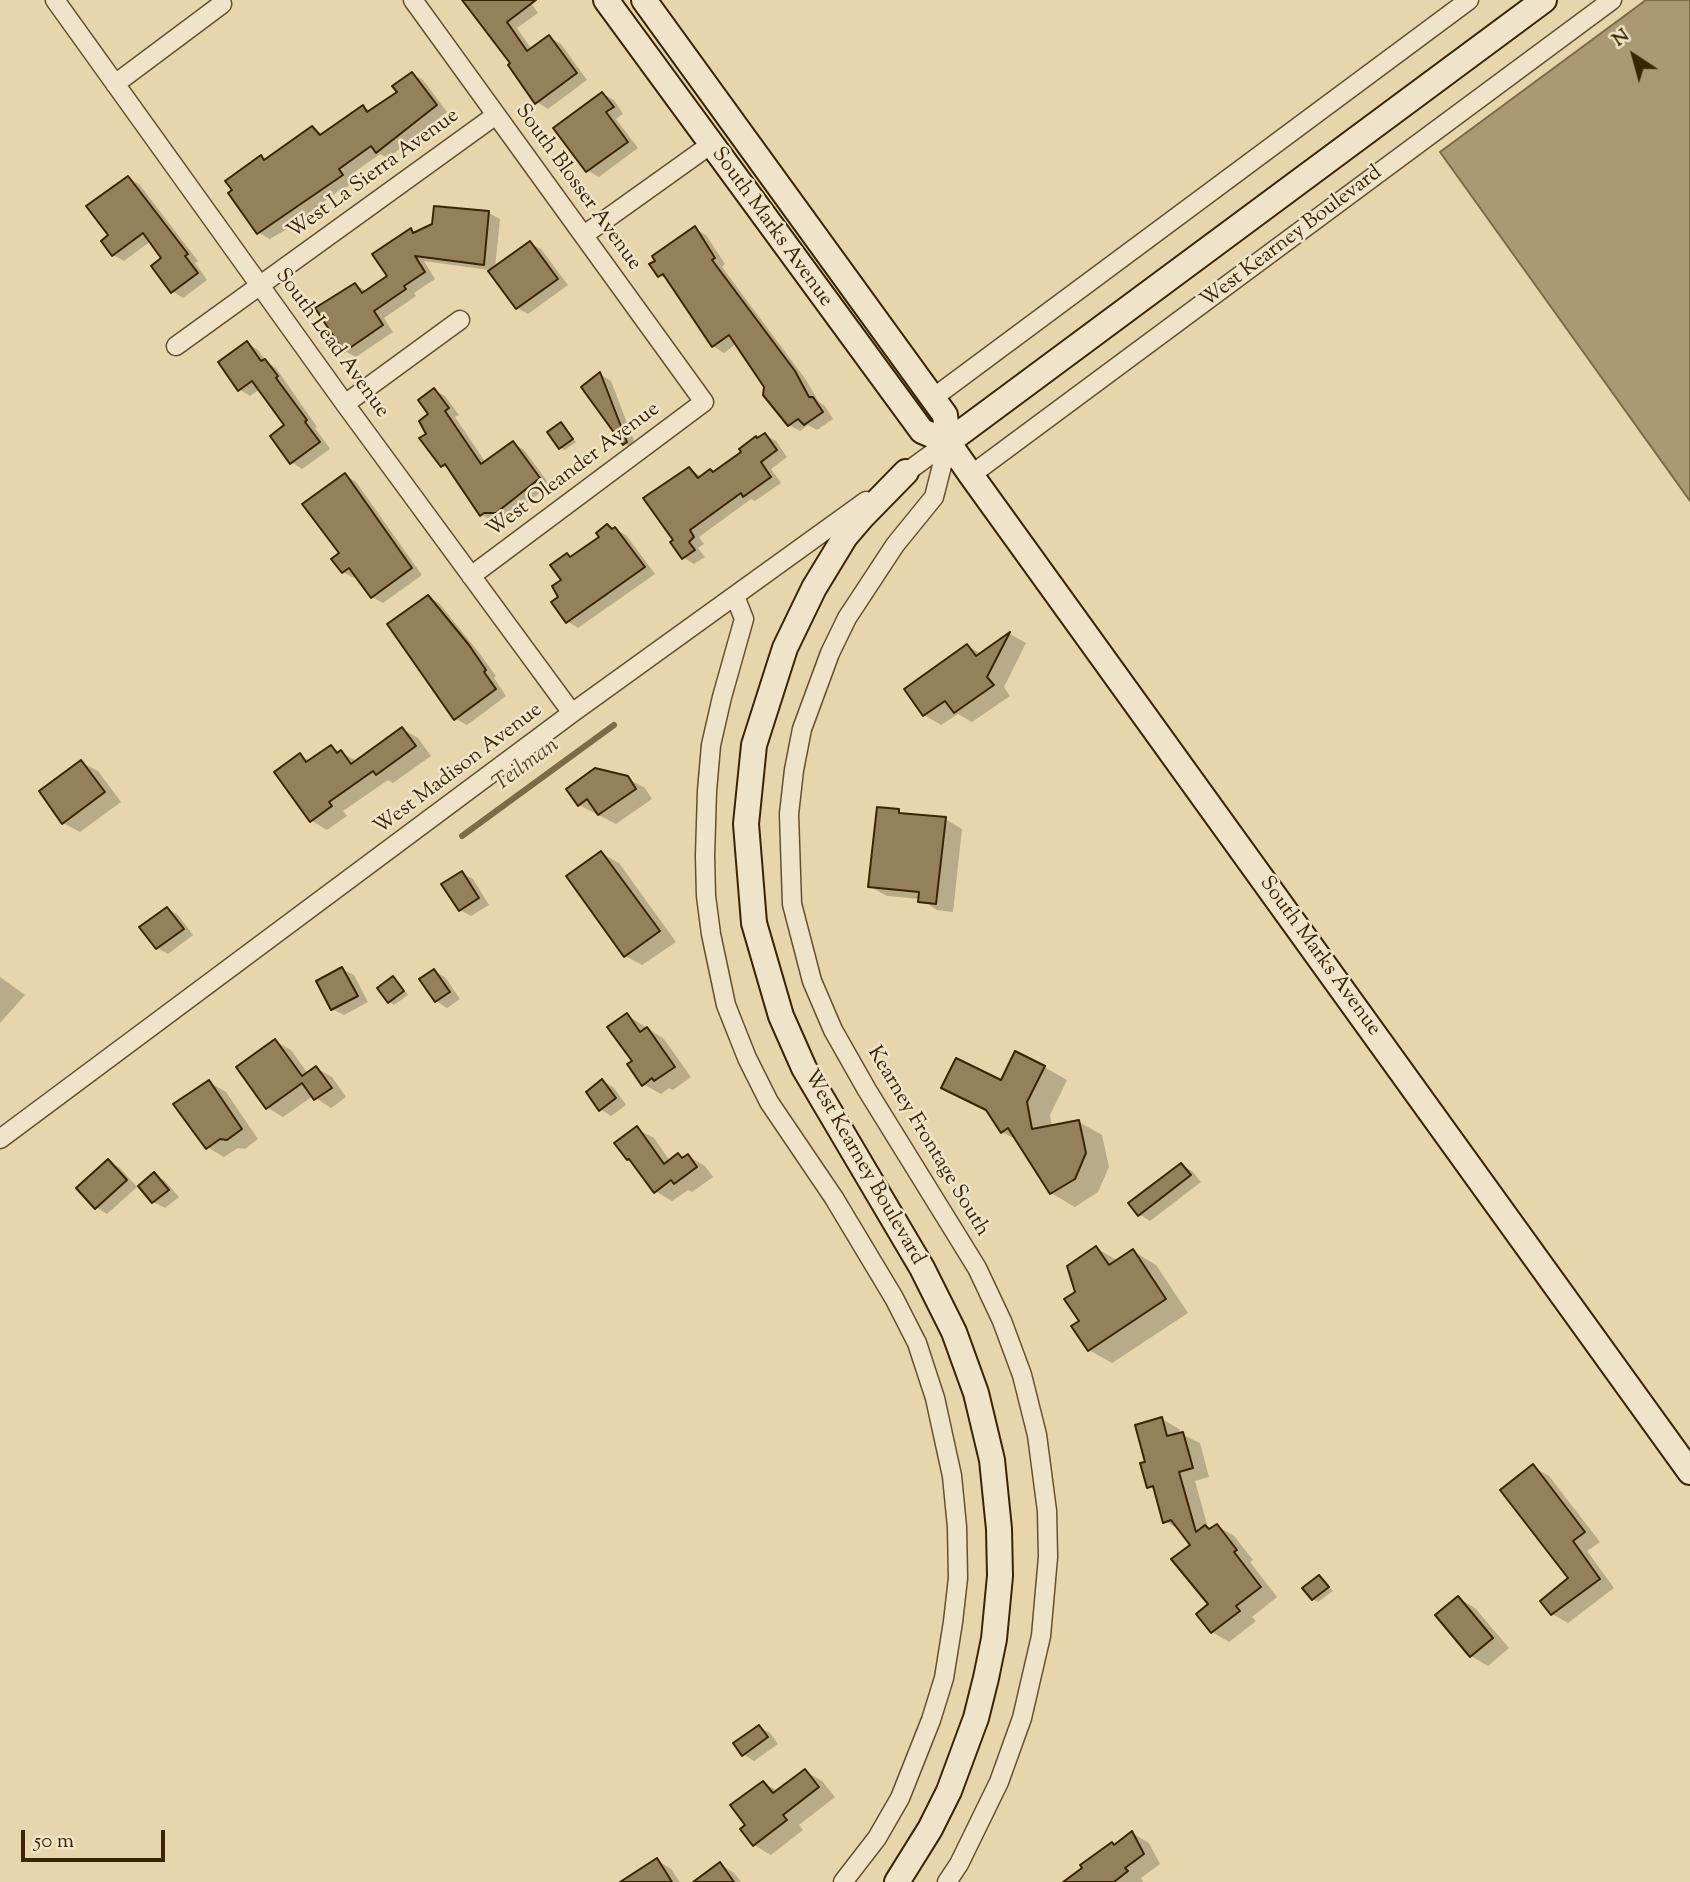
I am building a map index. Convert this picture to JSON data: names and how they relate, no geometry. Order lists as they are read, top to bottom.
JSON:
{
  "streets": {
    "main road": ["South Marks Avenue", "West Kearney Boulevard"],
    "street": [
      "West La Sierra Avenue",
      "South Blosser Avenue",
      "South Lead Avenue",
      "West Oleander Avenue",
      "West Madison Avenue",
      "Kearney Frontage South"
    ]
  },
  "crossings": [
    ["West La Sierra Avenue", "South Blosser Avenue"],
    ["West La Sierra Avenue", "South Lead Avenue"],
    ["South Blosser Avenue", "West Oleander Avenue"],
    ["South Marks Avenue", "West Kearney Boulevard"],
    ["South Marks Avenue", "West Madison Avenue"],
    ["South Marks Avenue", "Kearney Frontage South"],
    ["West Kearney Boulevard", "West Madison Avenue"],
    ["West Kearney Boulevard", "Kearney Frontage South"],
    ["South Lead Avenue", "West Oleander Avenue"],
    ["South Lead Avenue", "West Madison Avenue"],
    ["West Madison Avenue", "Kearney Frontage South"]
  ],
  "water": ["Teilman"],
  "scale_bar": "50 m",
  "north": "top left"
}
